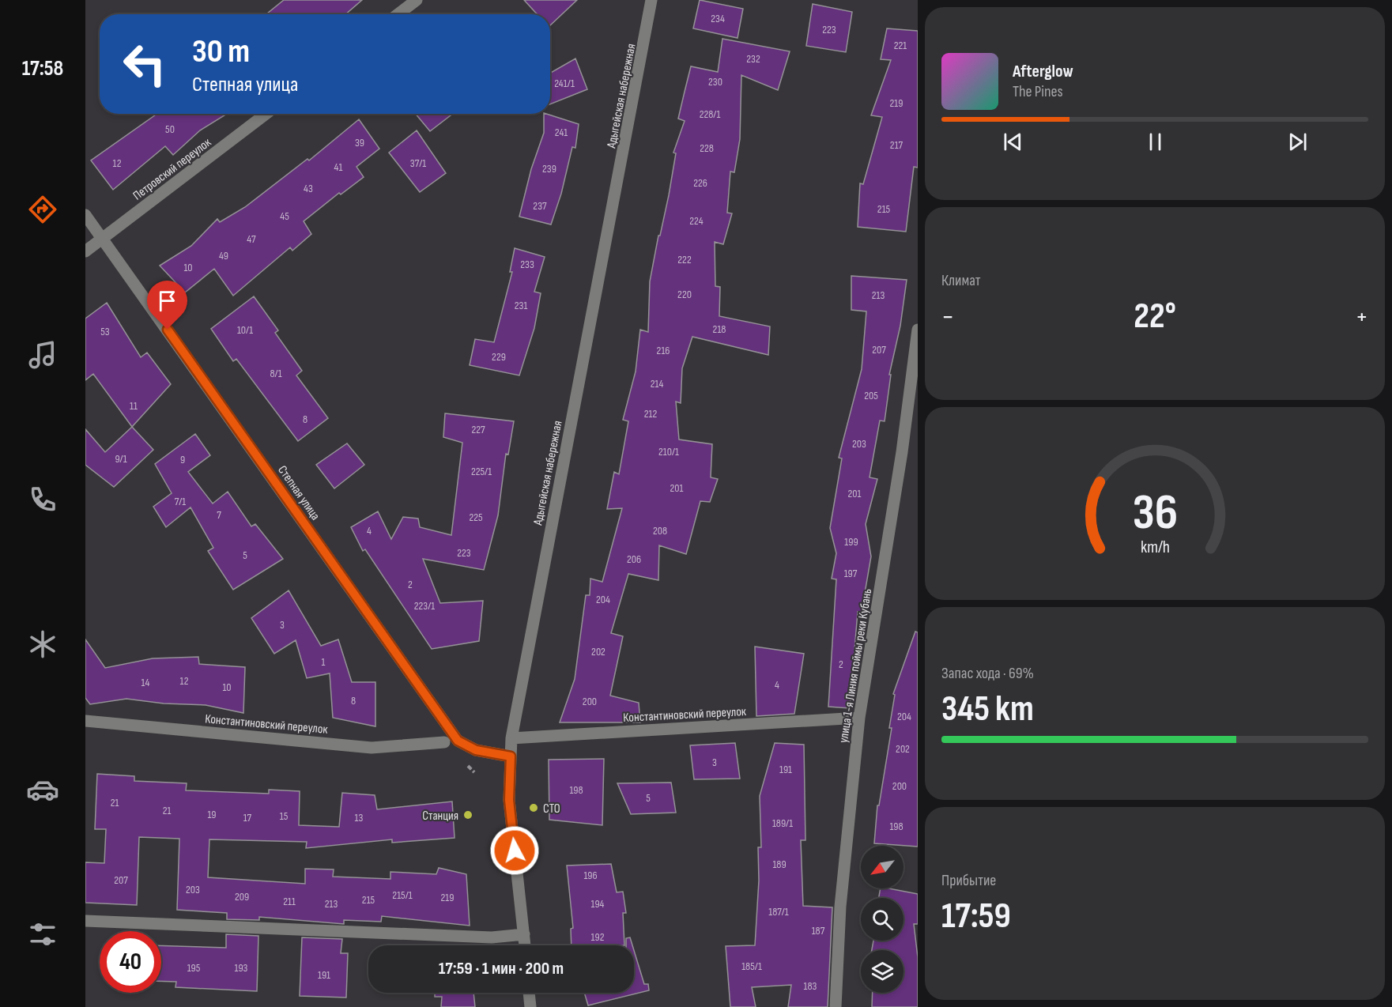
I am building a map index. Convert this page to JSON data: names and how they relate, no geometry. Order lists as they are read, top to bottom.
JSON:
{
  "streets": {
    "street": [
      "Адыгейская набережная",
      "Петровский переулок",
      "Степная улица",
      "улица 1-я Линия поймы реки Кубань",
      "Константиновский переулок"
    ]
  },
  "crossings": [
    ["Адыгейская набережная", "Степная улица"],
    ["Адыгейская набережная", "Константиновский переулок"],
    ["Петровский переулок", "Степная улица"],
    ["улица 1-я Линия поймы реки Кубань", "Константиновский переулок"]
  ],
  "places": ["СТО", "Станция"],
  "house_numbers": [
    "234",
    "223",
    "221",
    "232",
    "230",
    "241/1",
    "219",
    "228/1",
    "50",
    "241",
    "39",
    "217",
    "228",
    "12",
    "37/1",
    "41",
    "239",
    "226",
    "43",
    "237",
    "215",
    "45",
    "224",
    "47",
    "49",
    "222",
    "233",
    "10",
    "220",
    "213",
    "231",
    "218",
    "10/1",
    "53",
    "207",
    "216",
    "229",
    "8/1",
    "214",
    "205",
    "11",
    "212",
    "8",
    "227",
    "203",
    "210/1",
    "9/1",
    "9",
    "225/1",
    "201",
    "201",
    "7/1",
    "7",
    "225",
    "4",
    "208",
    "199",
    "223",
    "5",
    "206",
    "197",
    "2",
    "204",
    "223/1",
    "3",
    "202",
    "1",
    "2",
    "12",
    "14",
    "4",
    "10",
    "8",
    "200",
    "204",
    "202",
    "3",
    "191",
    "200",
    "198",
    "5",
    "21",
    "21",
    "19",
    "15",
    "17",
    "13",
    "189/1",
    "198",
    "189",
    "196",
    "207",
    "203",
    "215/1",
    "209",
    "219",
    "215",
    "211",
    "213",
    "194",
    "187/1",
    "187",
    "192",
    "185/1",
    "195",
    "193",
    "191",
    "183"
  ],
  "north": "bottom left",
  "page": {
    "tabs": "17:58",
    "turn": ["30 m", "Степная улица"],
    "song": ["Afterglow", "The Pines"],
    "tile": [
      "Климат",
      ["Запас хода · 69%", "345 km"],
      ["Прибытие", "17:59"]
    ],
    "heat": ["−", "22°", "+"],
    "limit": "40",
    "trip": "17:59 · 1 мин · 200 m",
    "gauge": ["36", "km/h"]
  }
}
